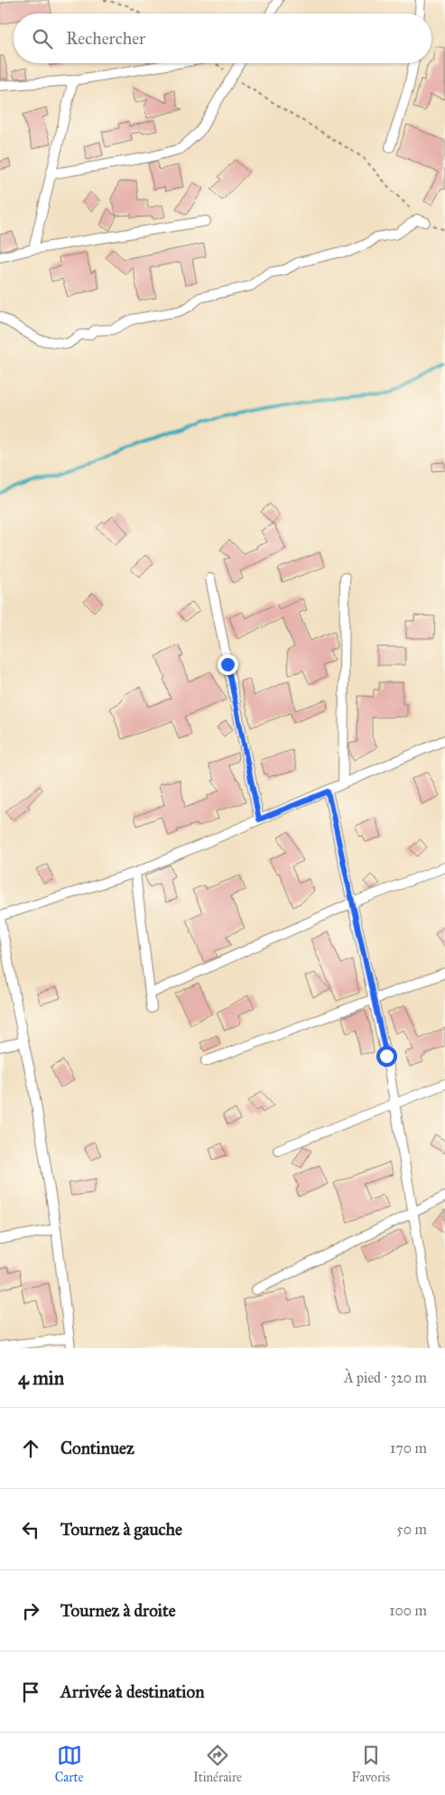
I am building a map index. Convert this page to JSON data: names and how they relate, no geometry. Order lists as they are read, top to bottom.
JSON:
{
  "page": {
    "search": "Rechercher",
    "heading": ["4 min", "À pied · 320 m"],
    "list": [
      ["Continuez", "170 m"],
      ["Tournez à gauche", "50 m"],
      ["Tournez à droite", "100 m"],
      "Arrivée à destination"
    ],
    "nav": ["Carte", "Itinéraire", "Favoris"]
  }
}
